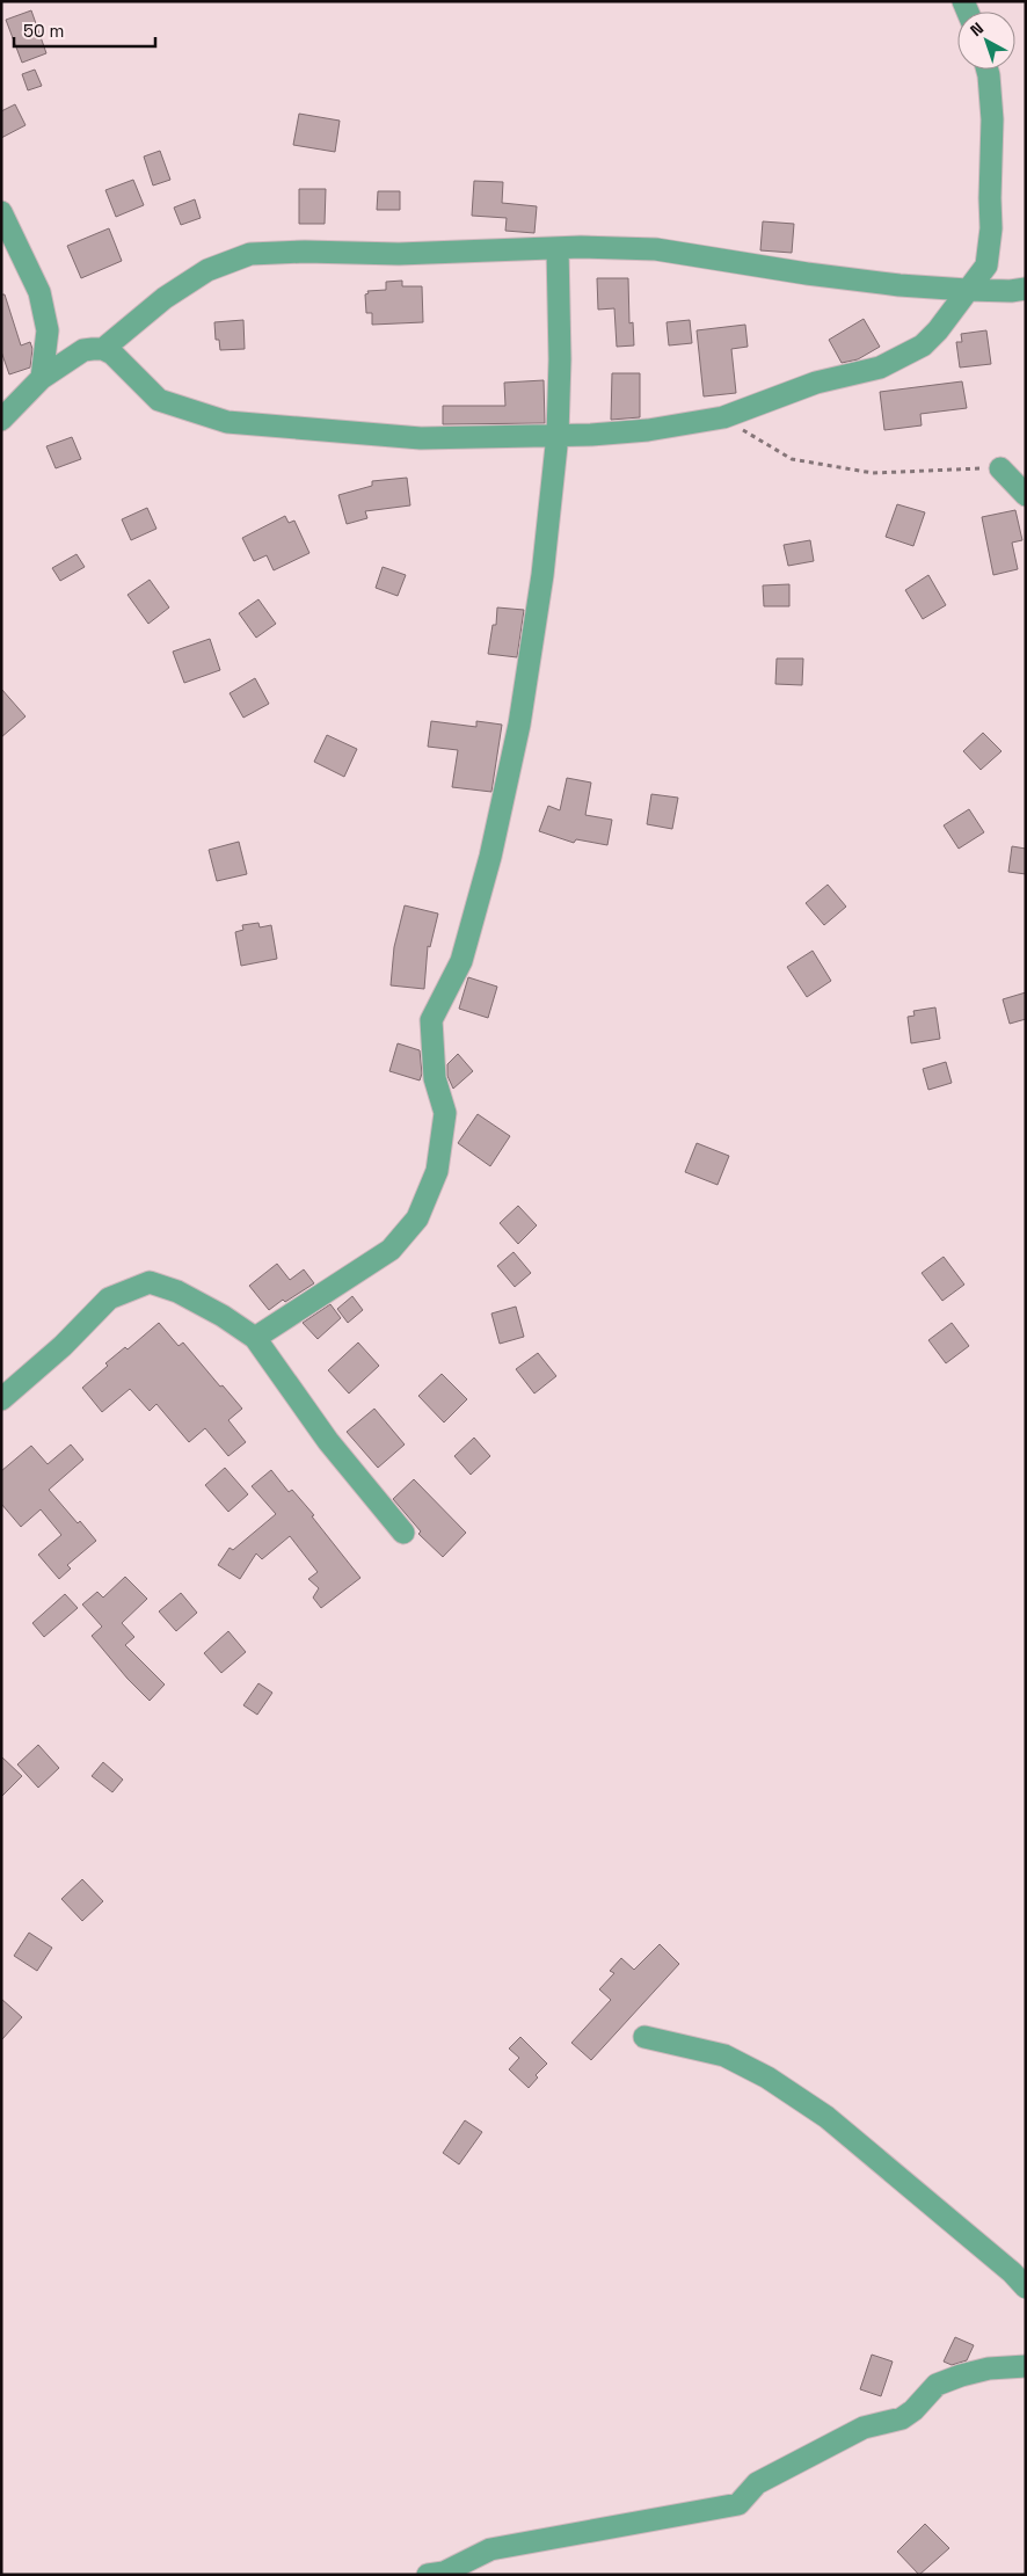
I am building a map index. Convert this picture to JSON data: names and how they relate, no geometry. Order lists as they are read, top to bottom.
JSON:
{
  "scale_bar": "50 m",
  "north": "top left"
}
